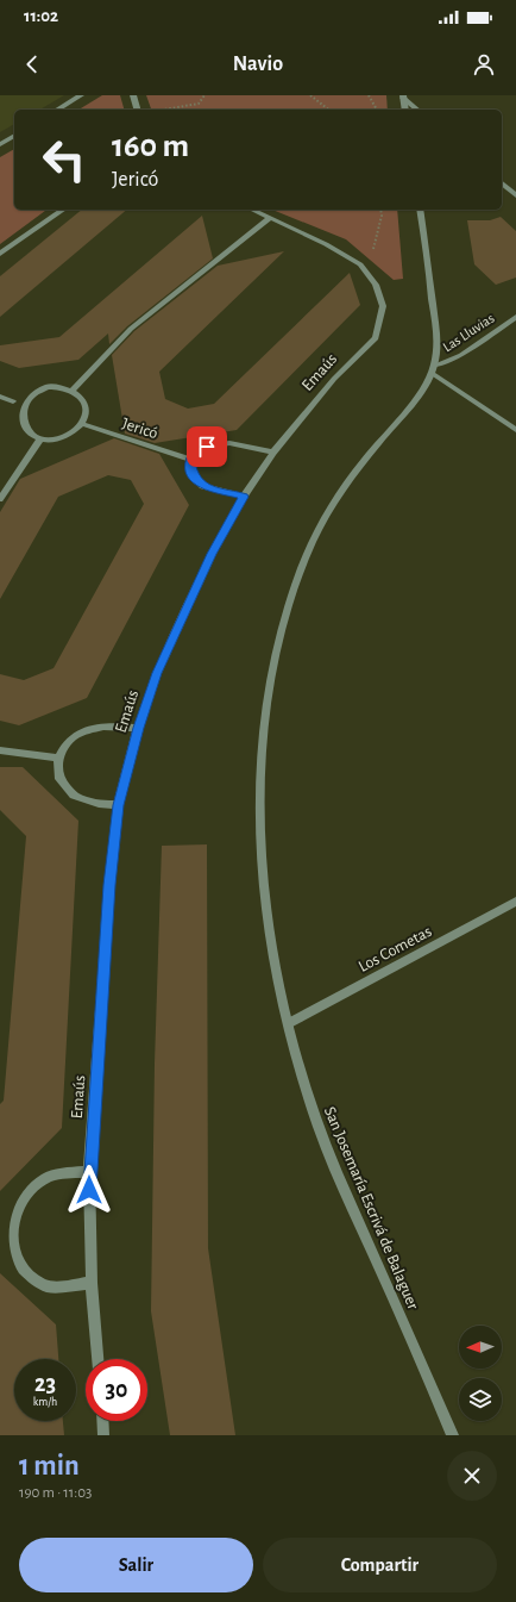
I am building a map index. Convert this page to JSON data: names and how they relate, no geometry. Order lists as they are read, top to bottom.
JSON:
{
  "streets": {
    "street": [
      "Las Lluvias",
      "Emaús",
      "Jericó",
      "Los Cometas",
      "San Josemaría Escrivá de Balaguer"
    ]
  },
  "crossings": [
    ["Las Lluvias", "San Josemaría Escrivá de Balaguer"],
    ["Los Cometas", "San Josemaría Escrivá de Balaguer"]
  ],
  "north": "left",
  "page": {
    "status": "11:02",
    "header": "Navio",
    "turn": ["160 m", "Jericó"],
    "speed": "23 km/h",
    "limit": "30",
    "heading": ["1 min", "190 m · 11:03"],
    "buttons": ["Salir", "Compartir"]
  }
}
